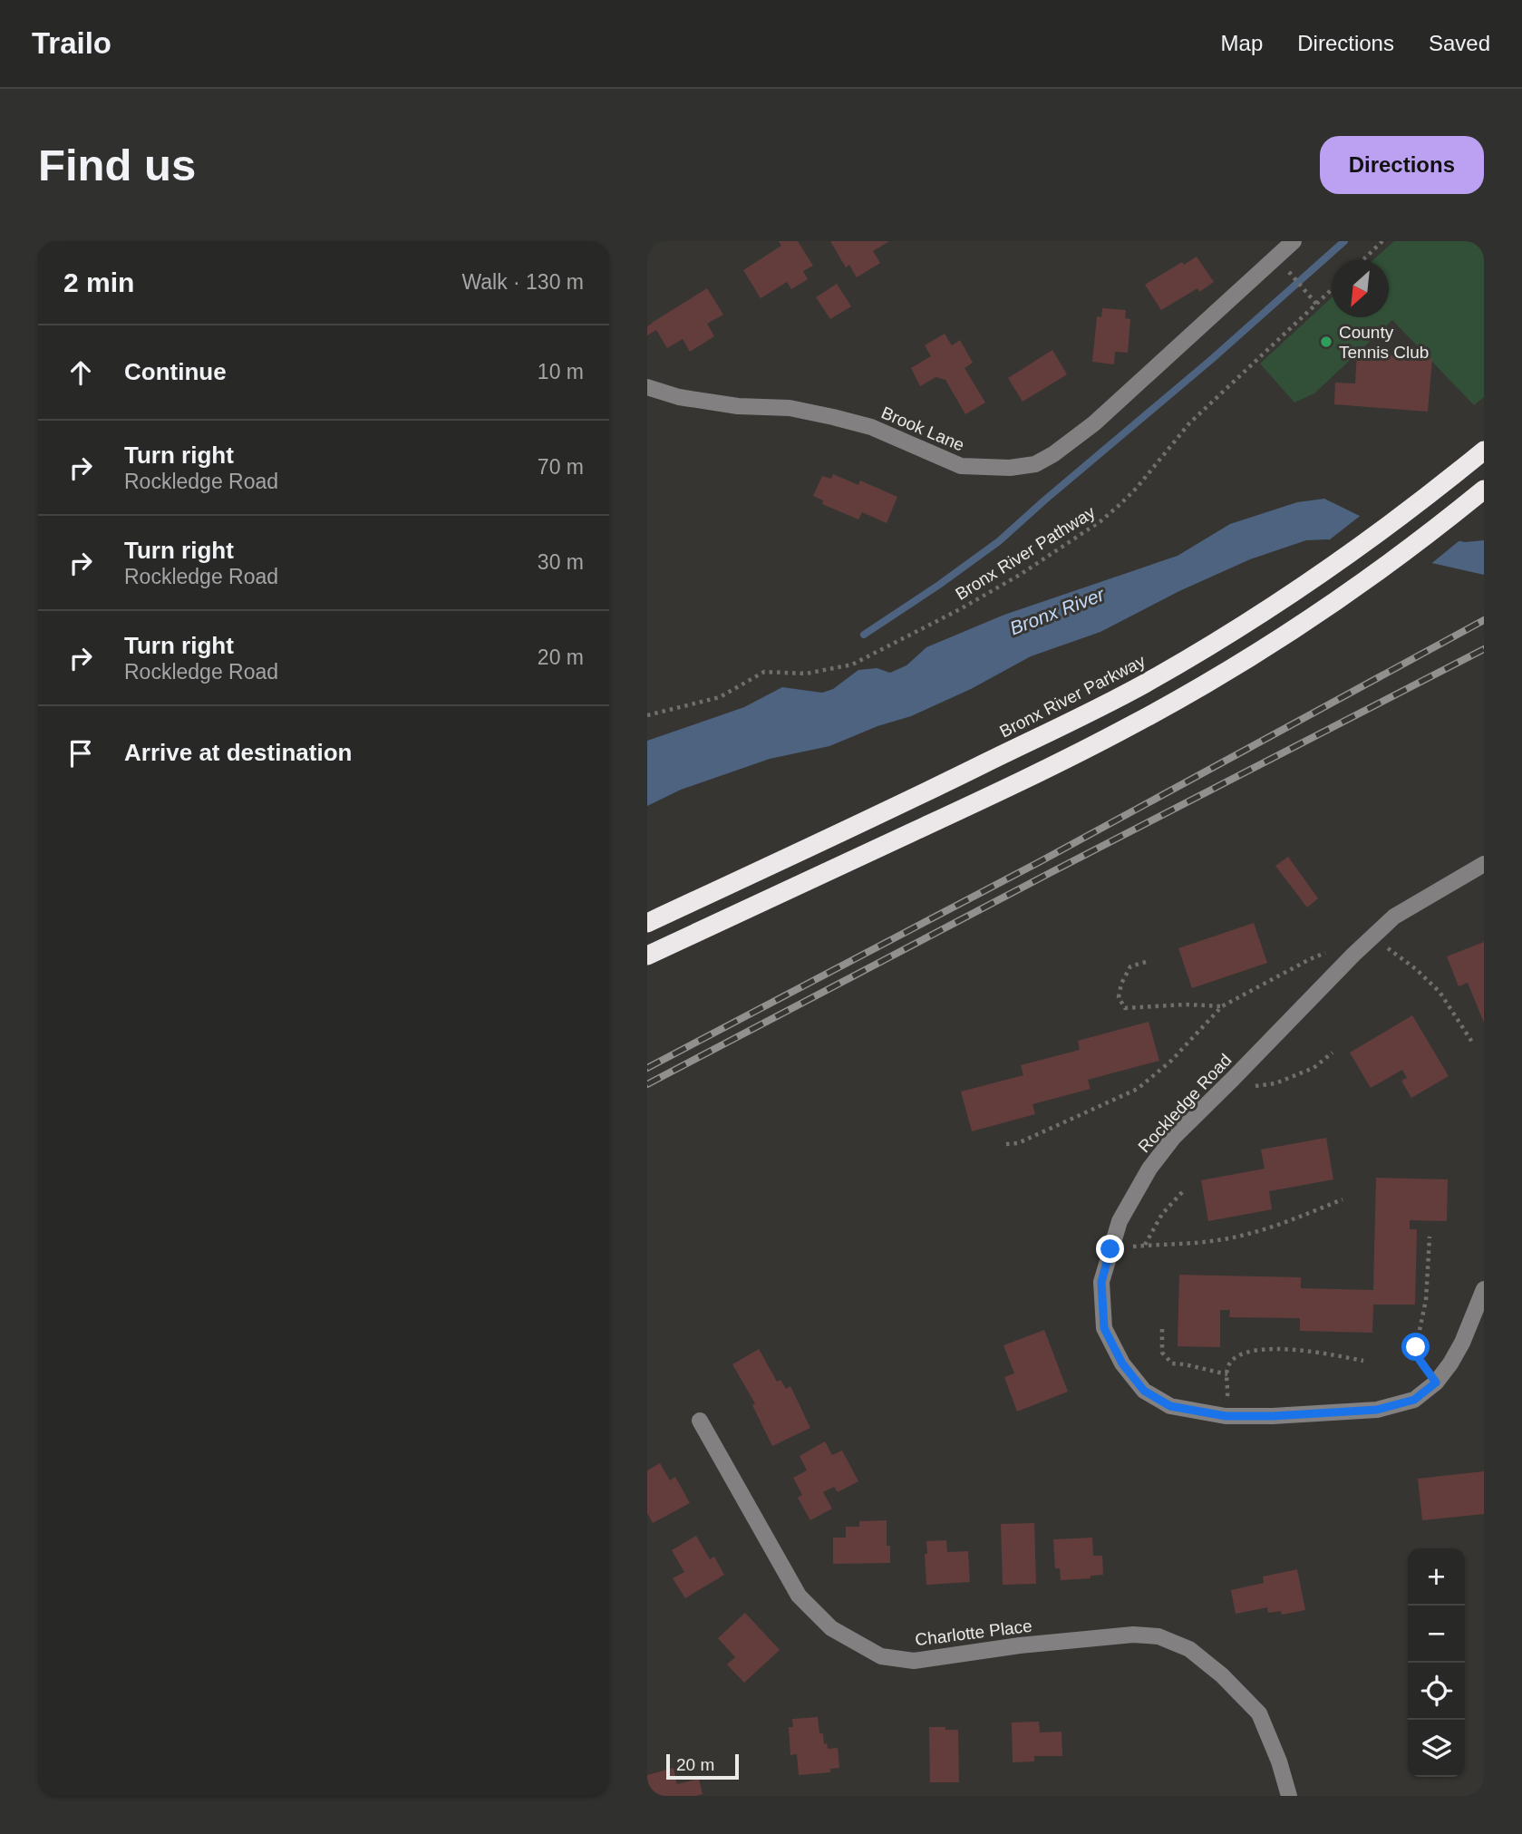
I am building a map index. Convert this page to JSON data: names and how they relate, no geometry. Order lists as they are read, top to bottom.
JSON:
{
  "streets": {
    "highway": ["Bronx River Parkway"],
    "street": ["Brook Lane", "Rockledge Road", "Charlotte Place"],
    "path": ["Bronx River Pathway"]
  },
  "water": ["Bronx River"],
  "places": ["County Tennis Club"],
  "scale_bar": "20 m",
  "north": "bottom left",
  "page": {
    "header": "Trailo",
    "nav": ["Map", "Directions", "Saved"],
    "buttons": "Directions",
    "title": "Find us",
    "heading": ["2 min", "Walk · 130 m"],
    "list": [
      ["Continue", "10 m"],
      ["Turn right", "Rockledge Road", "70 m"],
      ["Turn right", "Rockledge Road", "30 m"],
      ["Turn right", "Rockledge Road", "20 m"],
      "Arrive at destination"
    ],
    "map_buttons": ["+", "−"],
    "scale": "20 m"
  }
}
